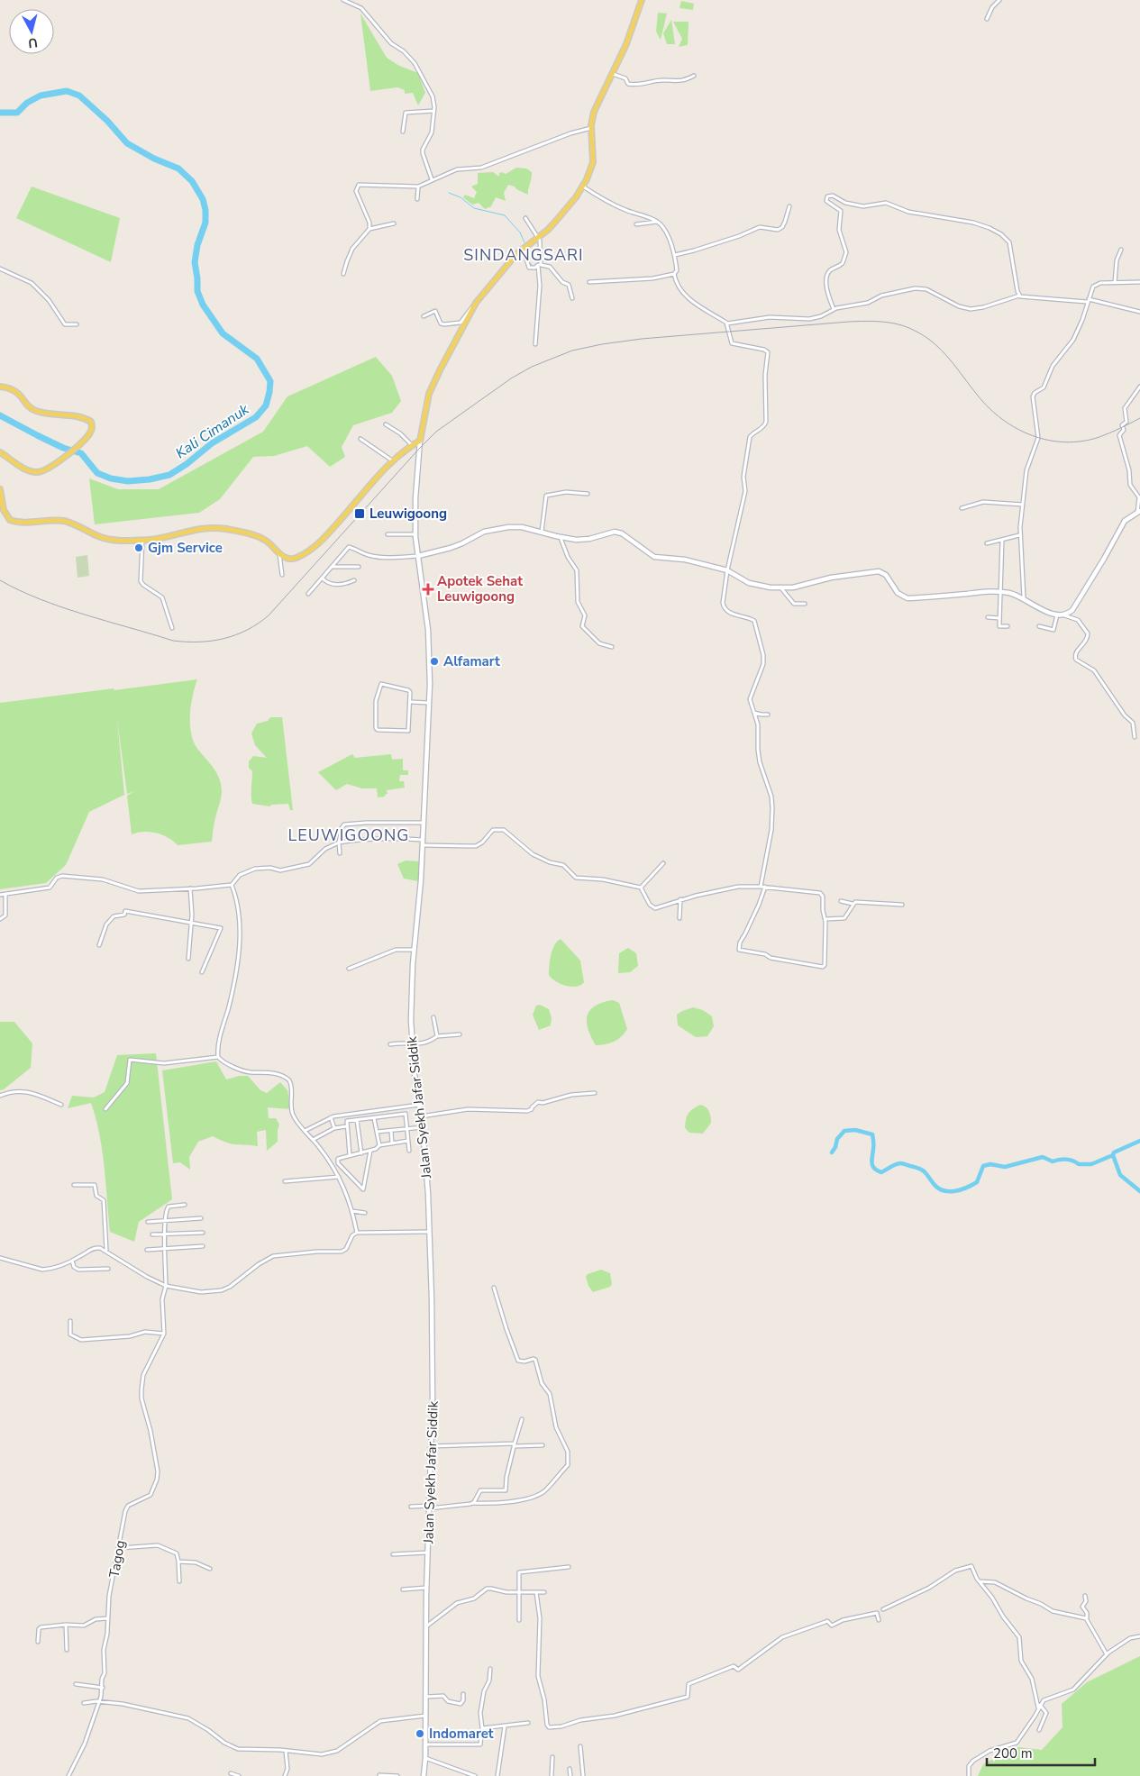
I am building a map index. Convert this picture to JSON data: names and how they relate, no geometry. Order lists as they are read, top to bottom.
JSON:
{
  "streets": {
    "main road": ["Jalan Syekh Jafar Siddik"],
    "street": ["Tagog"]
  },
  "districts": ["SINDANGSARI", "LEUWIGOONG"],
  "water": ["Kali Cimanuk"],
  "places": {
    "transit": ["Leuwigoong"],
    "other": ["Gjm Service", "Alfamart", "Indomaret"],
    "health": ["Apotek Sehat Leuwigoong"]
  },
  "scale_bar": "200 m",
  "north": "bottom"
}
